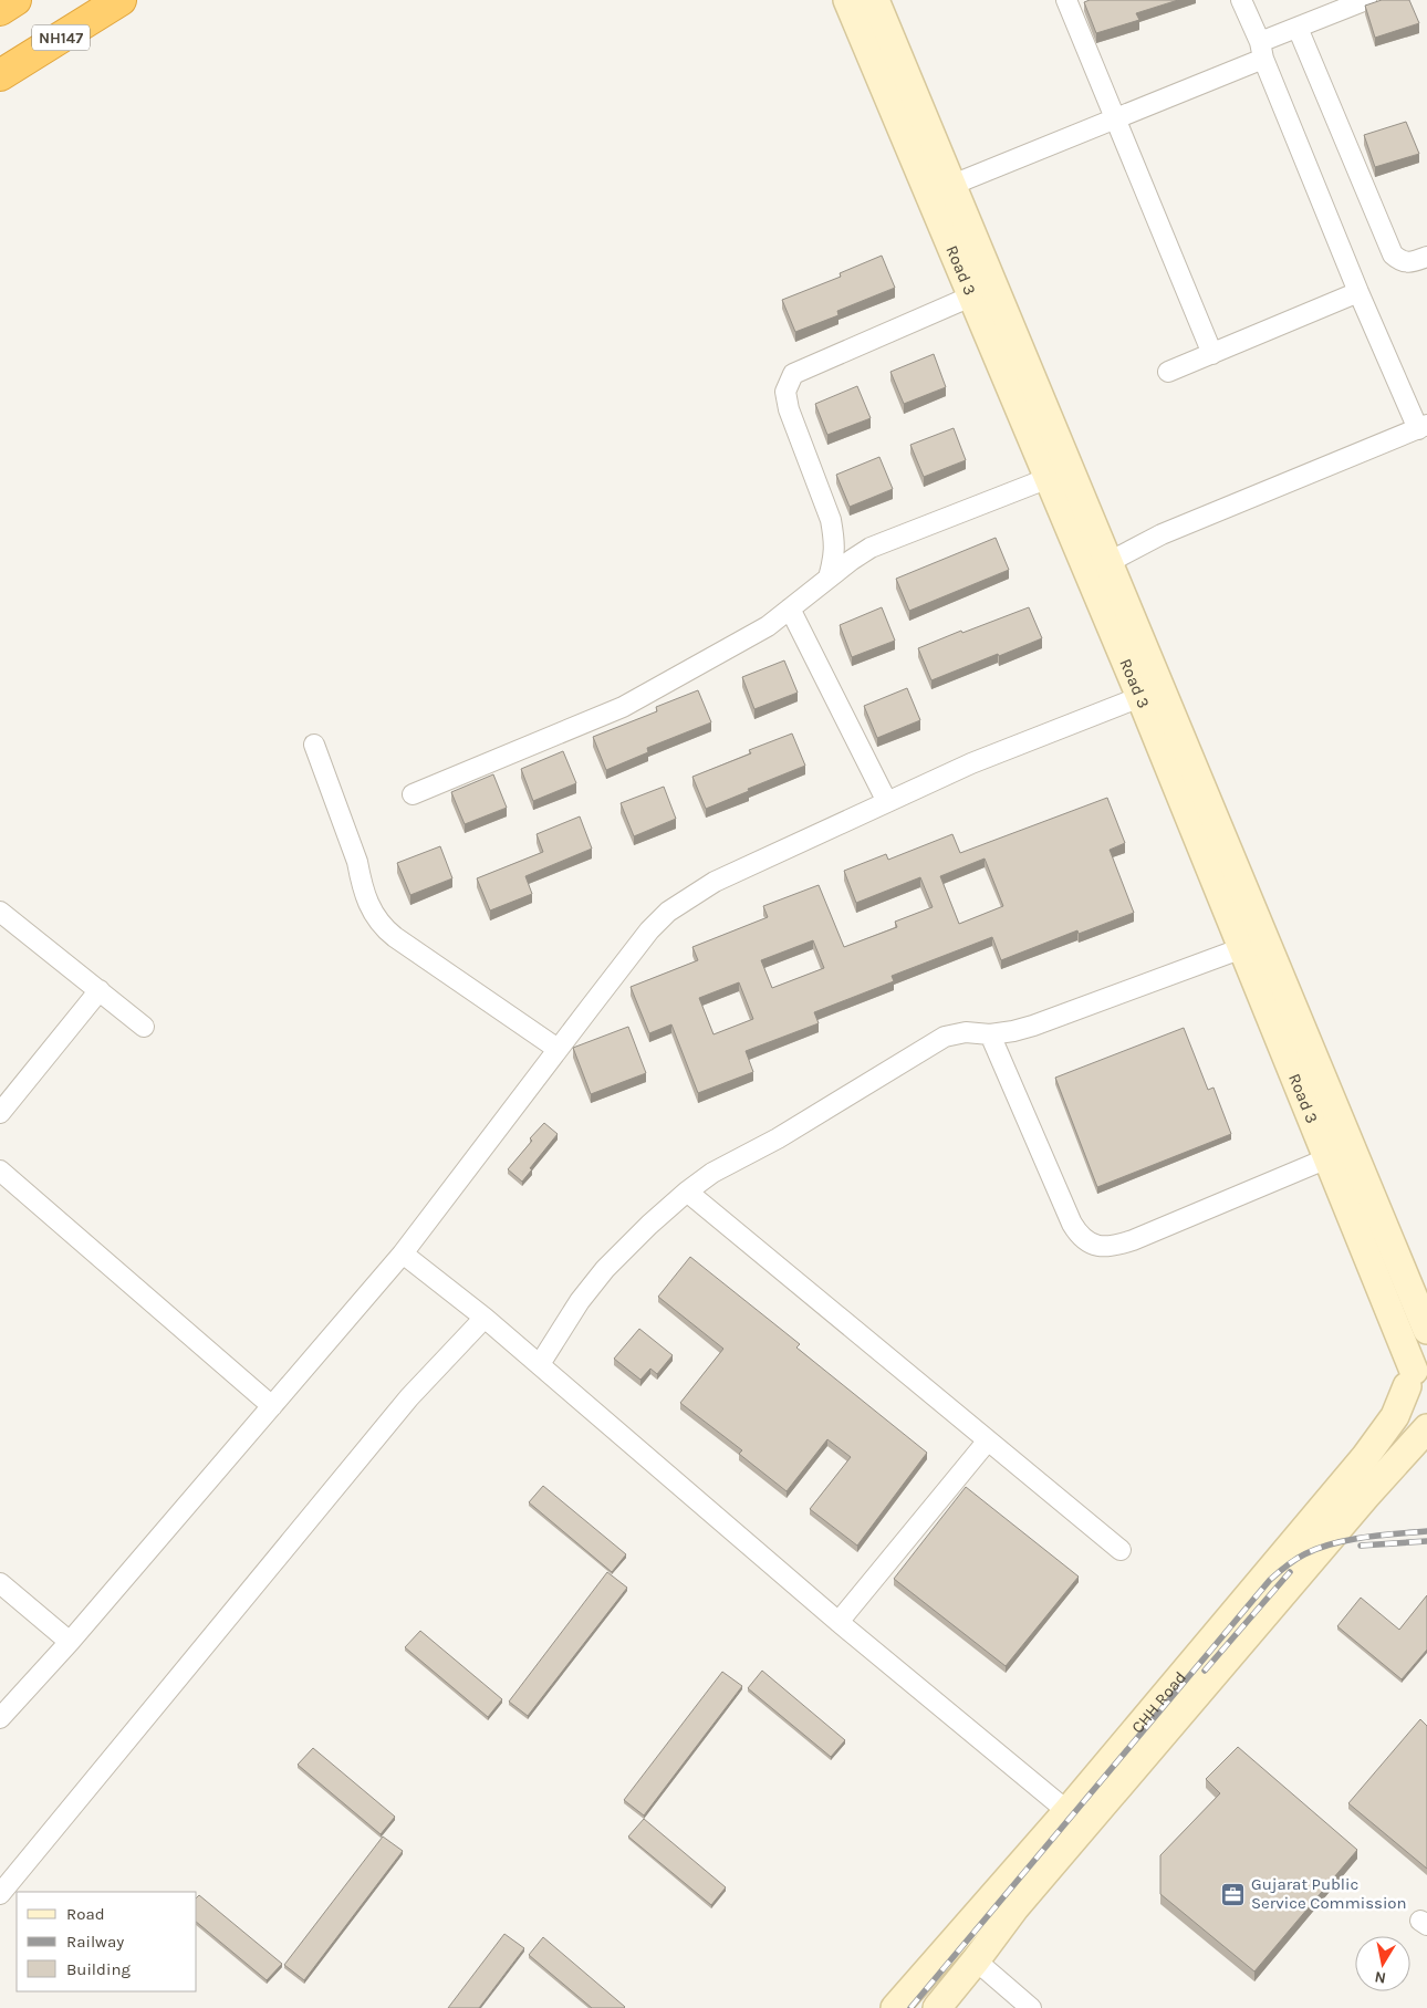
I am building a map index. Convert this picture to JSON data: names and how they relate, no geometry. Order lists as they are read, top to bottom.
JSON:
{
  "streets": {
    "highway": ["NH147"],
    "street": ["Road 3", "CHH Road"]
  },
  "crossings": [
    ["Road 3", "CHH Road"]
  ],
  "places": {
    "office": ["Gujarat Public Service Commission"]
  },
  "legend": ["Road", "Railway", "Building"],
  "north": "bottom"
}
